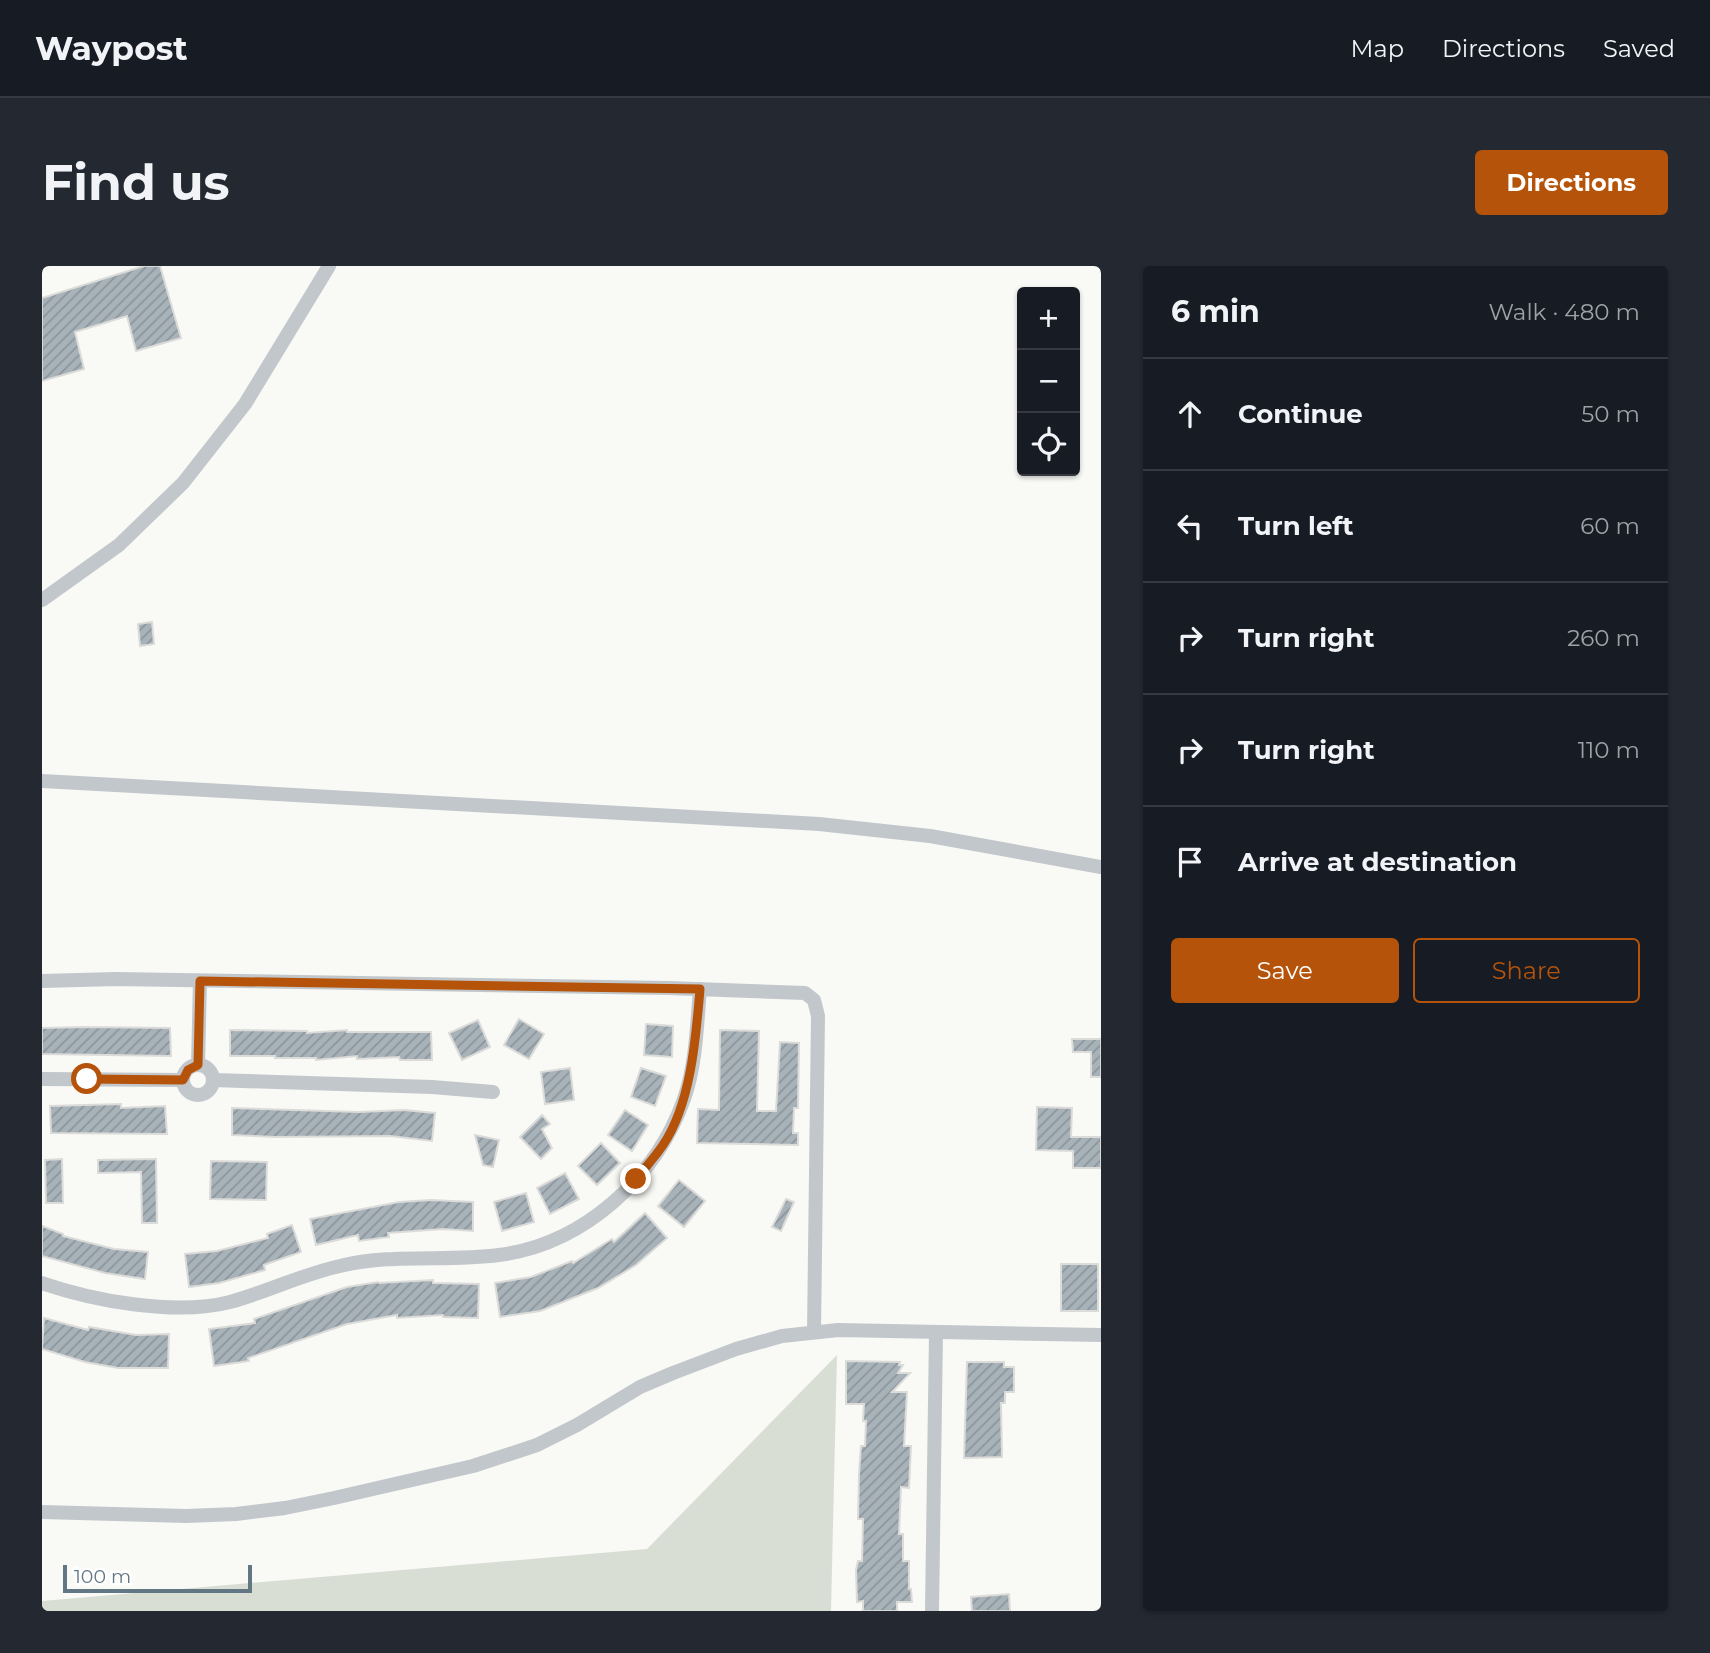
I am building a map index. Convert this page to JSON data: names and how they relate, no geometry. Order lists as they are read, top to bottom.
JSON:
{
  "scale_bar": "100 m",
  "page": {
    "header": "Waypost",
    "nav": ["Map", "Directions", "Saved"],
    "buttons": [
      "Directions",
      ["Save", "Share"]
    ],
    "title": "Find us",
    "heading": ["6 min", "Walk · 480 m"],
    "map_buttons": ["+", "−"],
    "list": [
      ["Continue", "50 m"],
      ["Turn left", "60 m"],
      ["Turn right", "260 m"],
      ["Turn right", "110 m"],
      "Arrive at destination"
    ],
    "scale": "100 m"
  }
}
